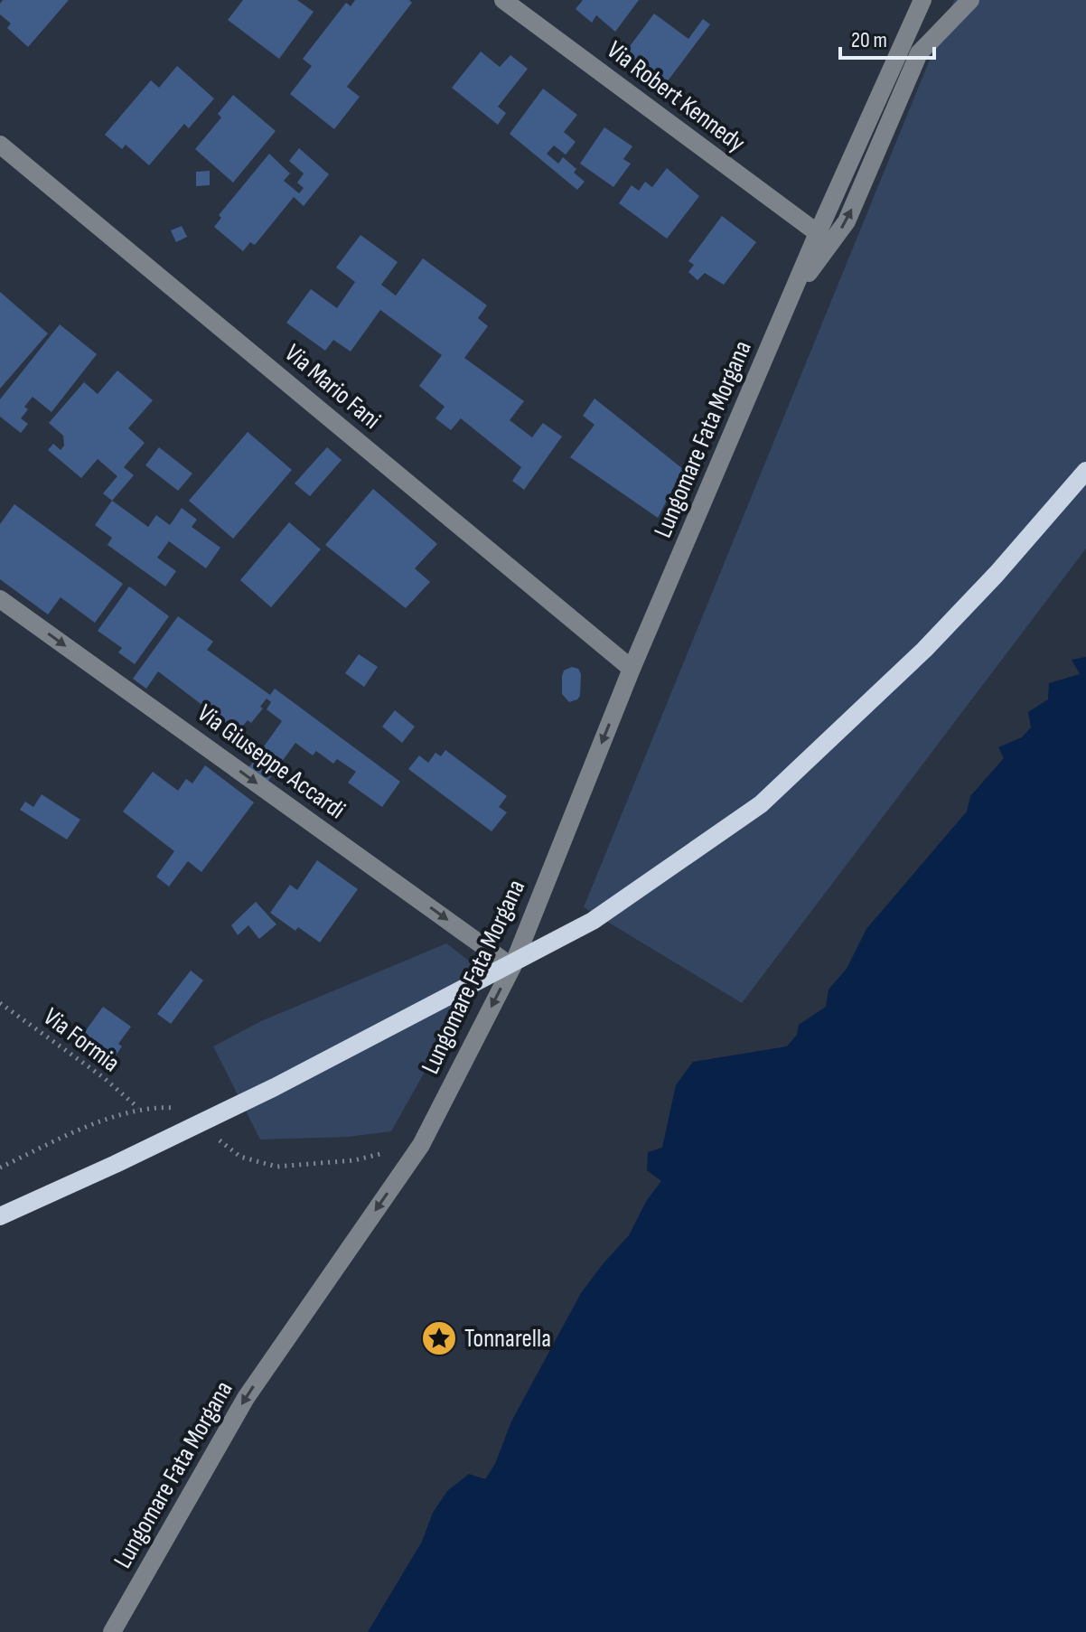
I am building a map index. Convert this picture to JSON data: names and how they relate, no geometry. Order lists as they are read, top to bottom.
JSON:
{
  "streets": {
    "street": [
      "Via Robert Kennedy",
      "Via Mario Fani",
      "Lungomare Fata Morgana",
      "Via Giuseppe Accardi"
    ],
    "path": ["Via Formia"]
  },
  "crossings": [
    ["Via Mario Fani", "Lungomare Fata Morgana"],
    ["Lungomare Fata Morgana", "Via Giuseppe Accardi"]
  ],
  "one_way": ["Lungomare Fata Morgana", "Via Giuseppe Accardi"],
  "places": {
    "place": ["Tonnarella"]
  },
  "scale_bar": "20 m"
}
